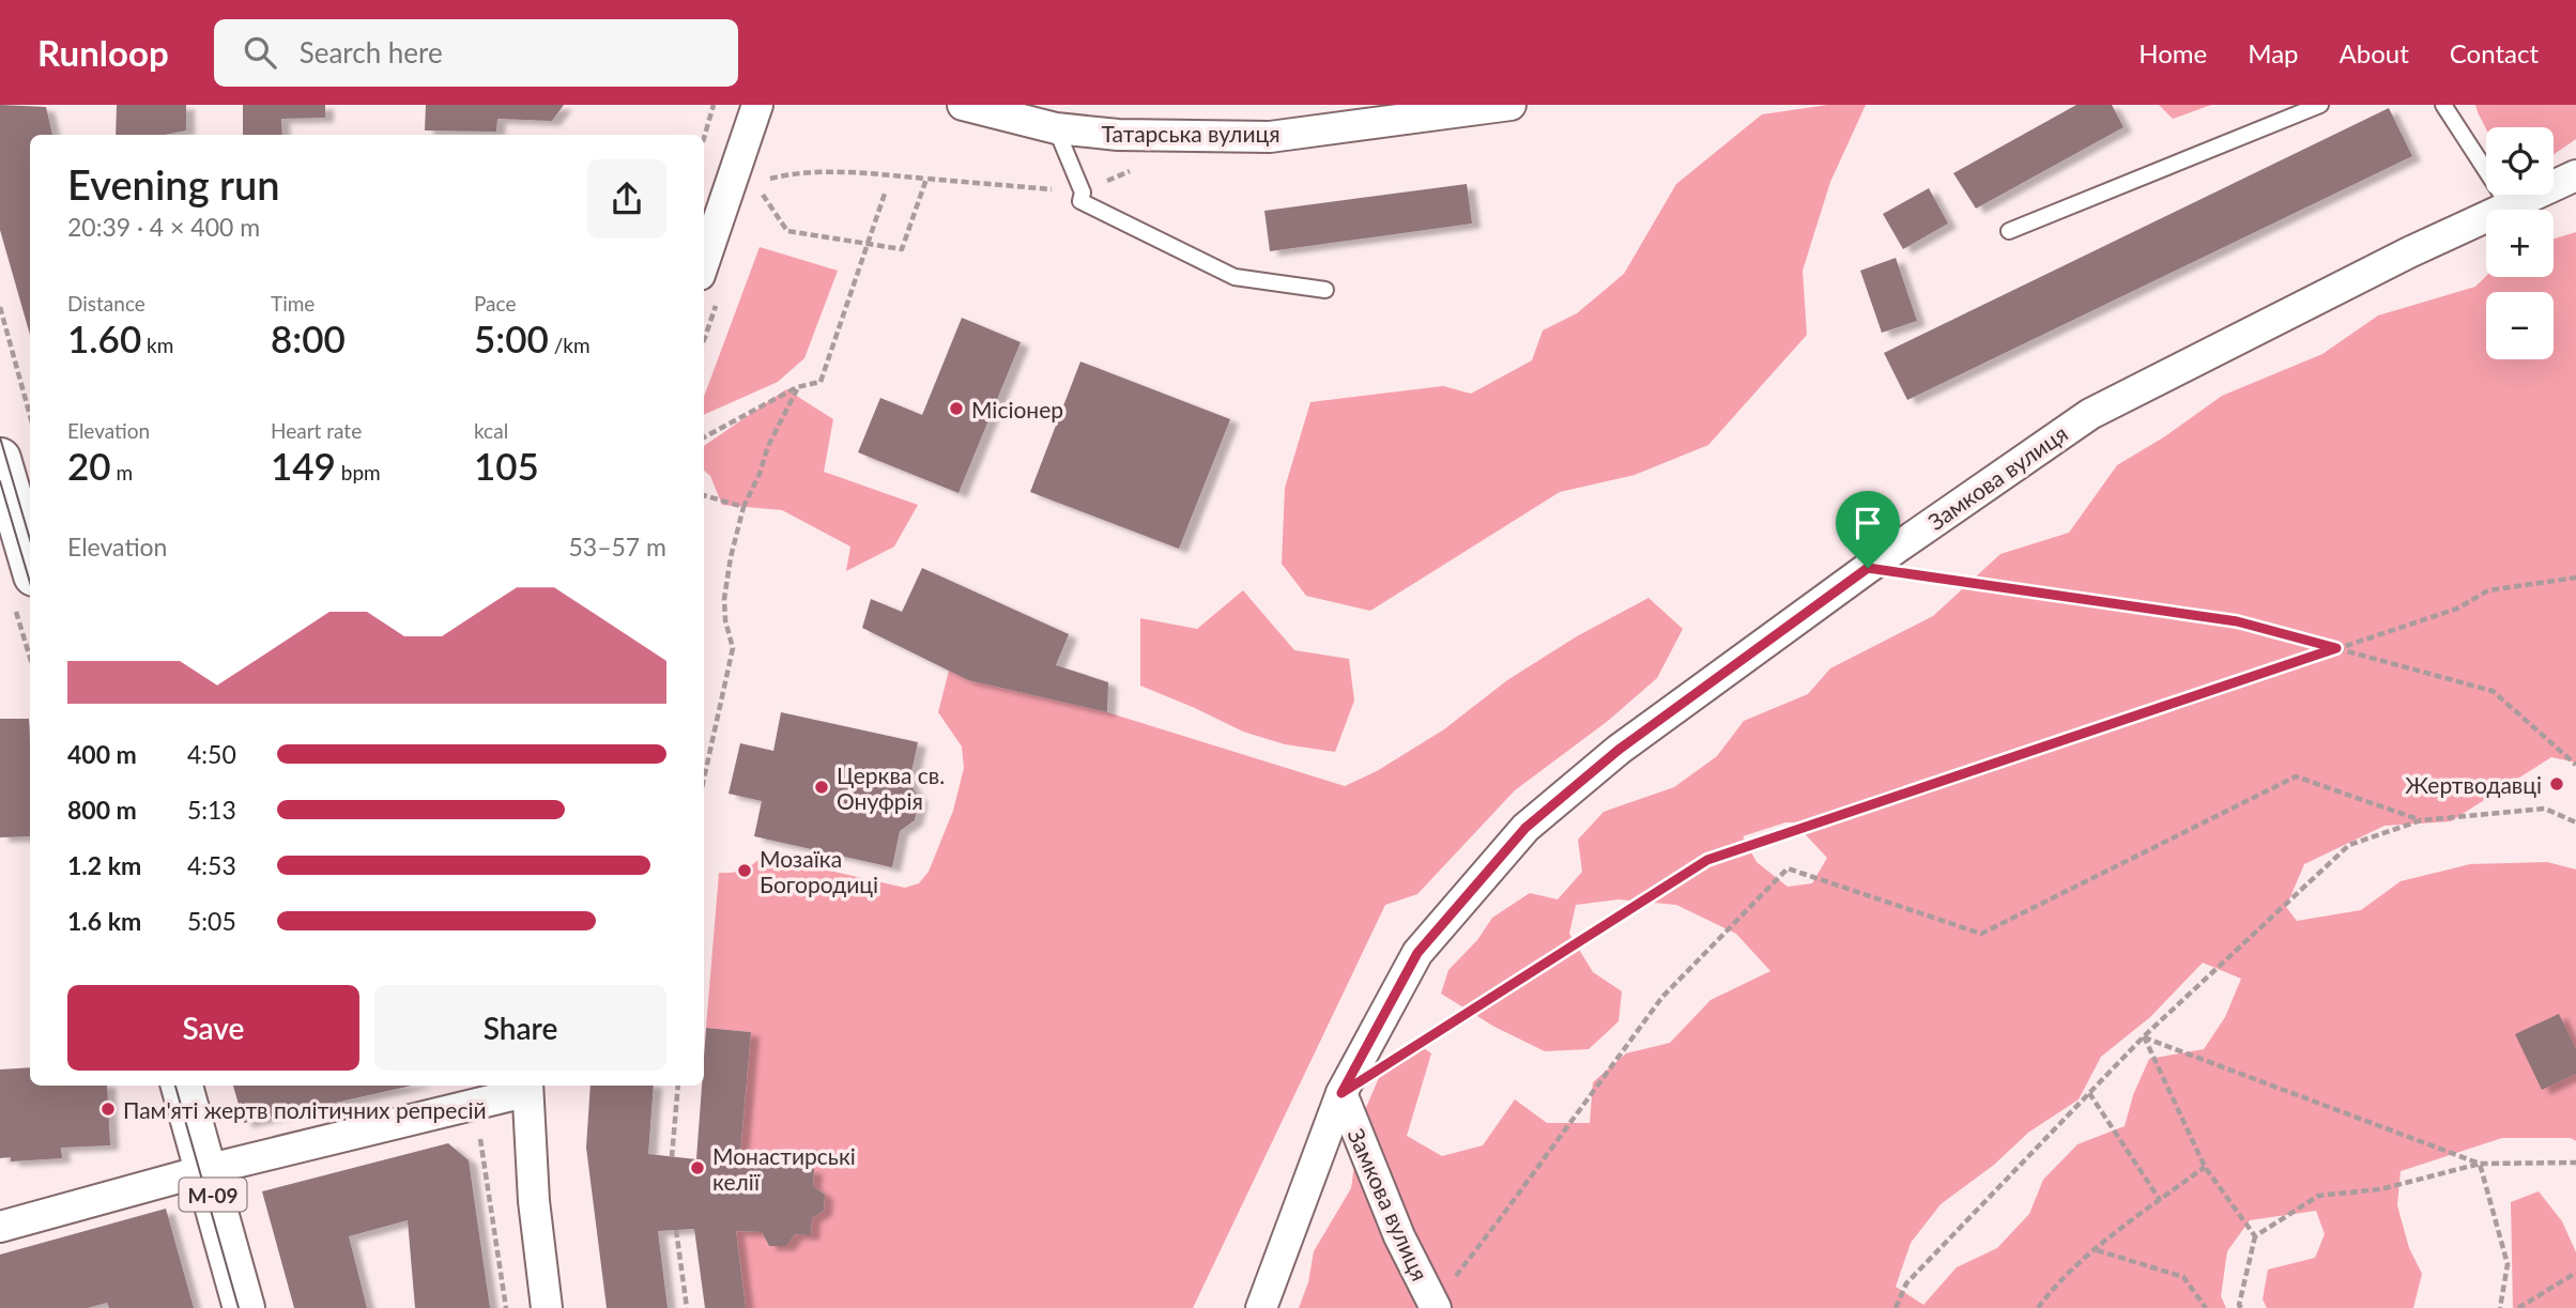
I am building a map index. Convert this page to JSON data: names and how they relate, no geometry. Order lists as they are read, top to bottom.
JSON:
{
  "streets": {
    "main road": ["М-09"],
    "street": ["Татарська вулиця", "Замкова вулиця"]
  },
  "places": [
    "Місіонер",
    "Жертводавцi",
    "Церква св. Онуфрія",
    "Мозаїка Богородиці",
    "Пам'яті жертв політичних репресій",
    "Монастирські келії"
  ],
  "page": {
    "header": "Runloop",
    "search": "Search here",
    "nav": [
      "Home",
      "Map",
      "About",
      "Contact"
    ],
    "map_buttons": ["+", "−"],
    "heading": ["Evening run", "20:39 · 4 × 400 m"],
    "stats": [
      ["Distance", "1.60 km"],
      ["Time", "8:00"],
      ["Pace", "5:00 /km"],
      ["Elevation", "20 m"],
      ["Heart rate", "149 bpm"],
      ["kcal", "105"]
    ],
    "chart": ["Elevation", "53–57 m"],
    "list": [
      {
        "name": "400 m",
        "note": "4:50"
      },
      {
        "name": "800 m",
        "note": "5:13"
      },
      {
        "name": "1.2 km",
        "note": "4:53"
      },
      {
        "name": "1.6 km",
        "note": "5:05"
      }
    ],
    "buttons": ["Save", "Share"]
  }
}
